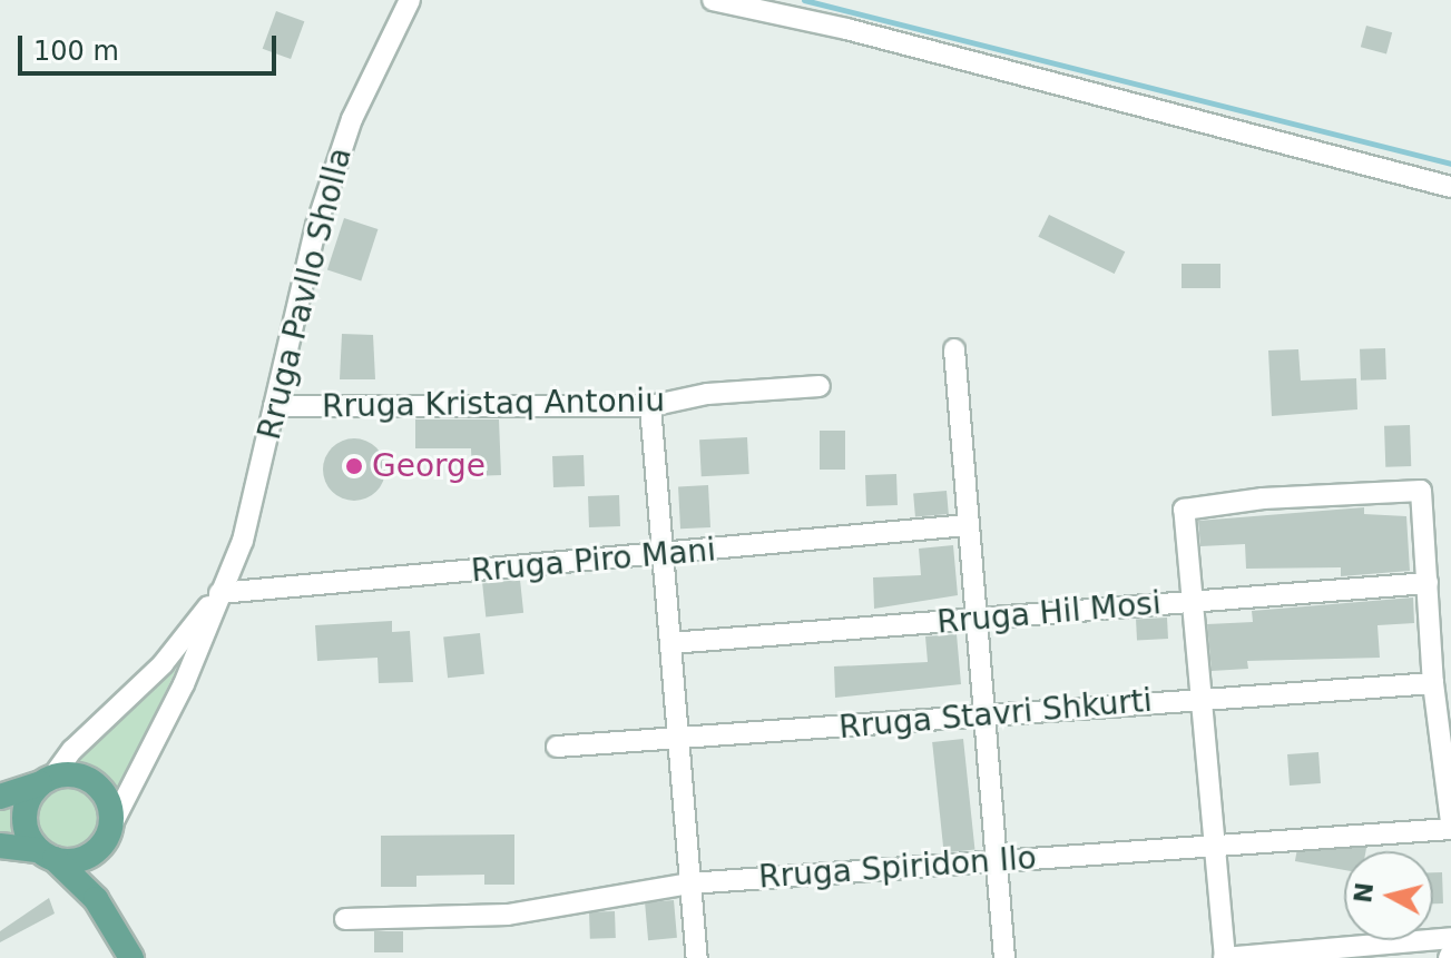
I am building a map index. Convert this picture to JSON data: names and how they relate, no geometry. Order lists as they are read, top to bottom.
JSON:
{
  "streets": {
    "street": [
      "Rruga Pavllo Sholla",
      "Rruga Kristaq Antoniu",
      "Rruga Piro Mani",
      "Rruga Hil Mosi",
      "Rruga Stavri Shkurti",
      "Rruga Spiridon Ilo"
    ]
  },
  "crossings": [
    ["Rruga Pavllo Sholla", "Rruga Kristaq Antoniu"],
    ["Rruga Pavllo Sholla", "Rruga Piro Mani"]
  ],
  "places": ["George"],
  "scale_bar": "100 m",
  "north": "left"
}
